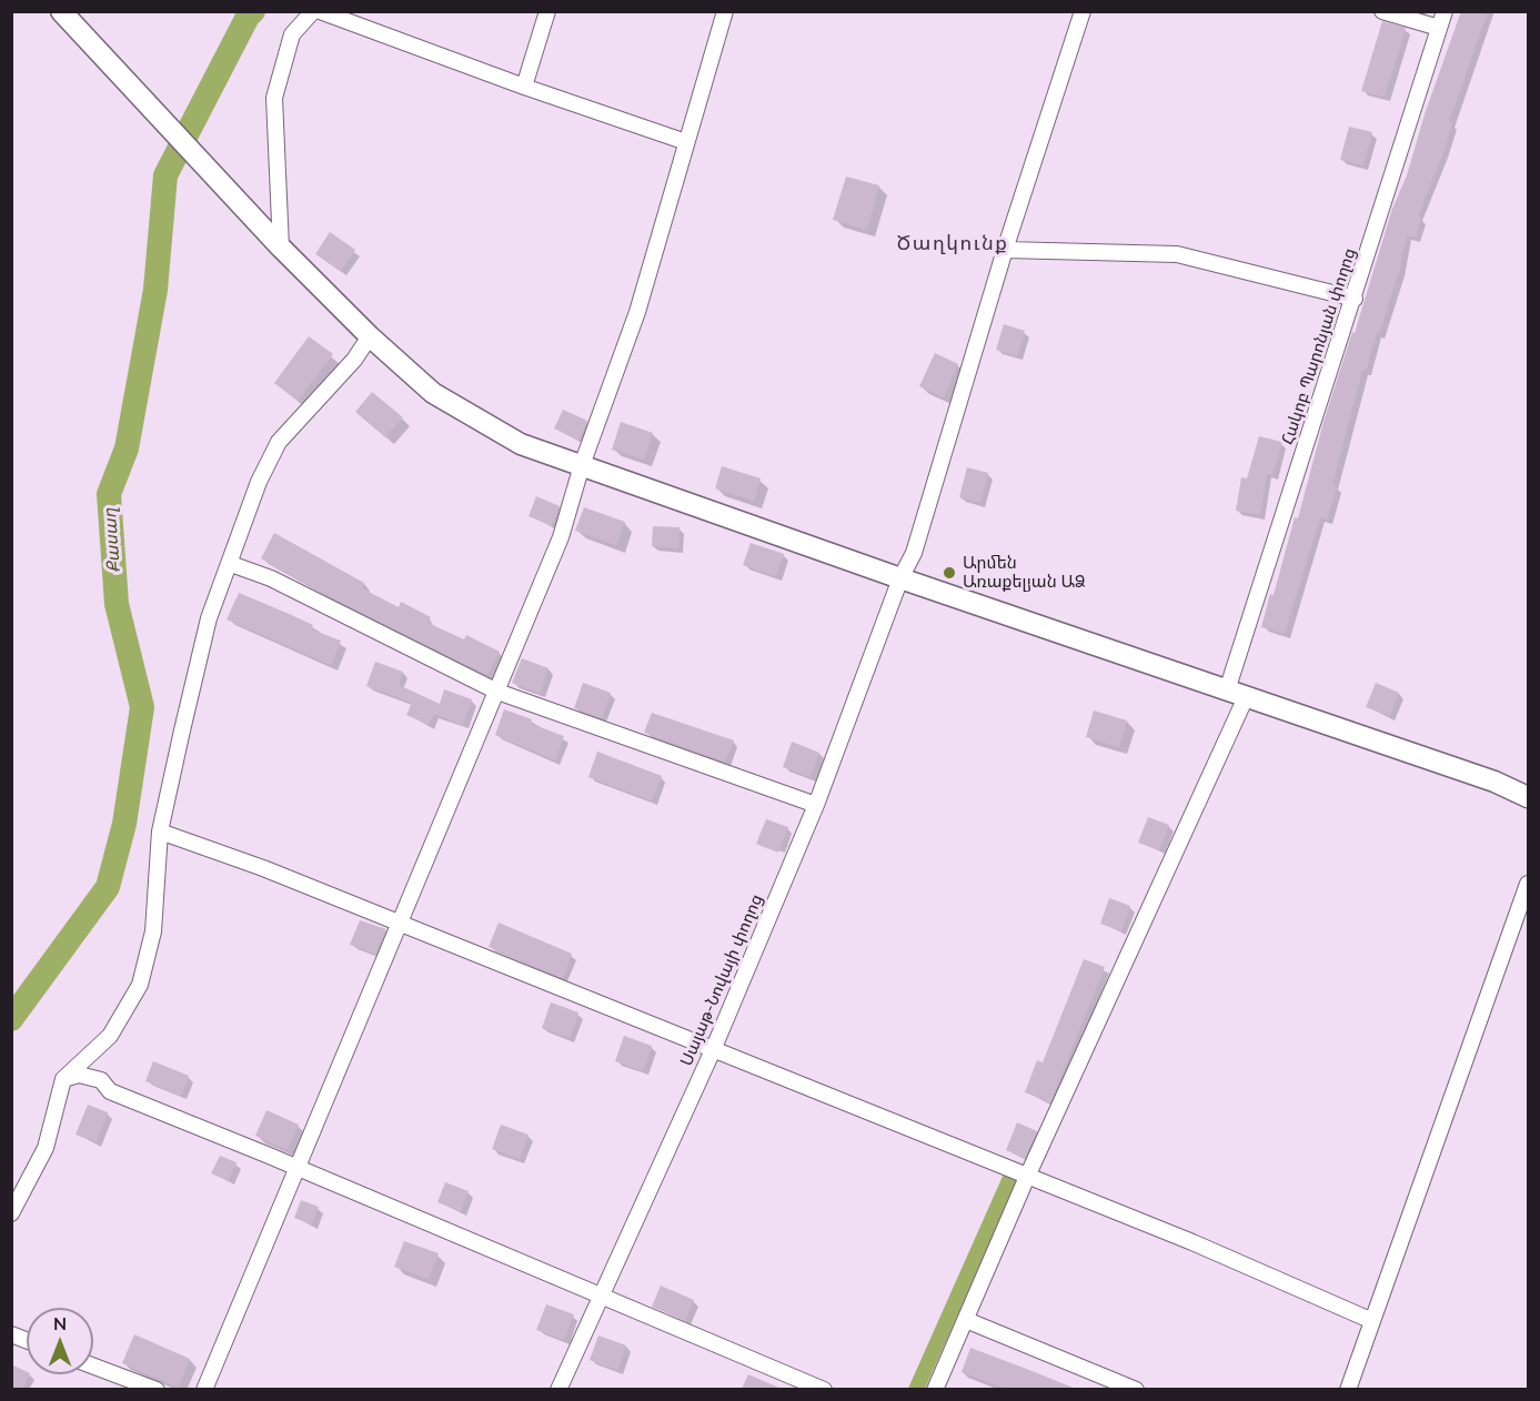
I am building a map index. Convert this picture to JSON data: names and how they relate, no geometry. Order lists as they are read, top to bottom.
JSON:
{
  "streets": {
    "street": ["Հակոբ Պարոնյան փողոց", "Սայաթ-Նովայի փողոց"]
  },
  "districts": ["Ծաղկունք"],
  "water": ["Քասաղ"],
  "places": ["Արմեն Առաքելյան ԱՁ"],
  "north": "top"
}
